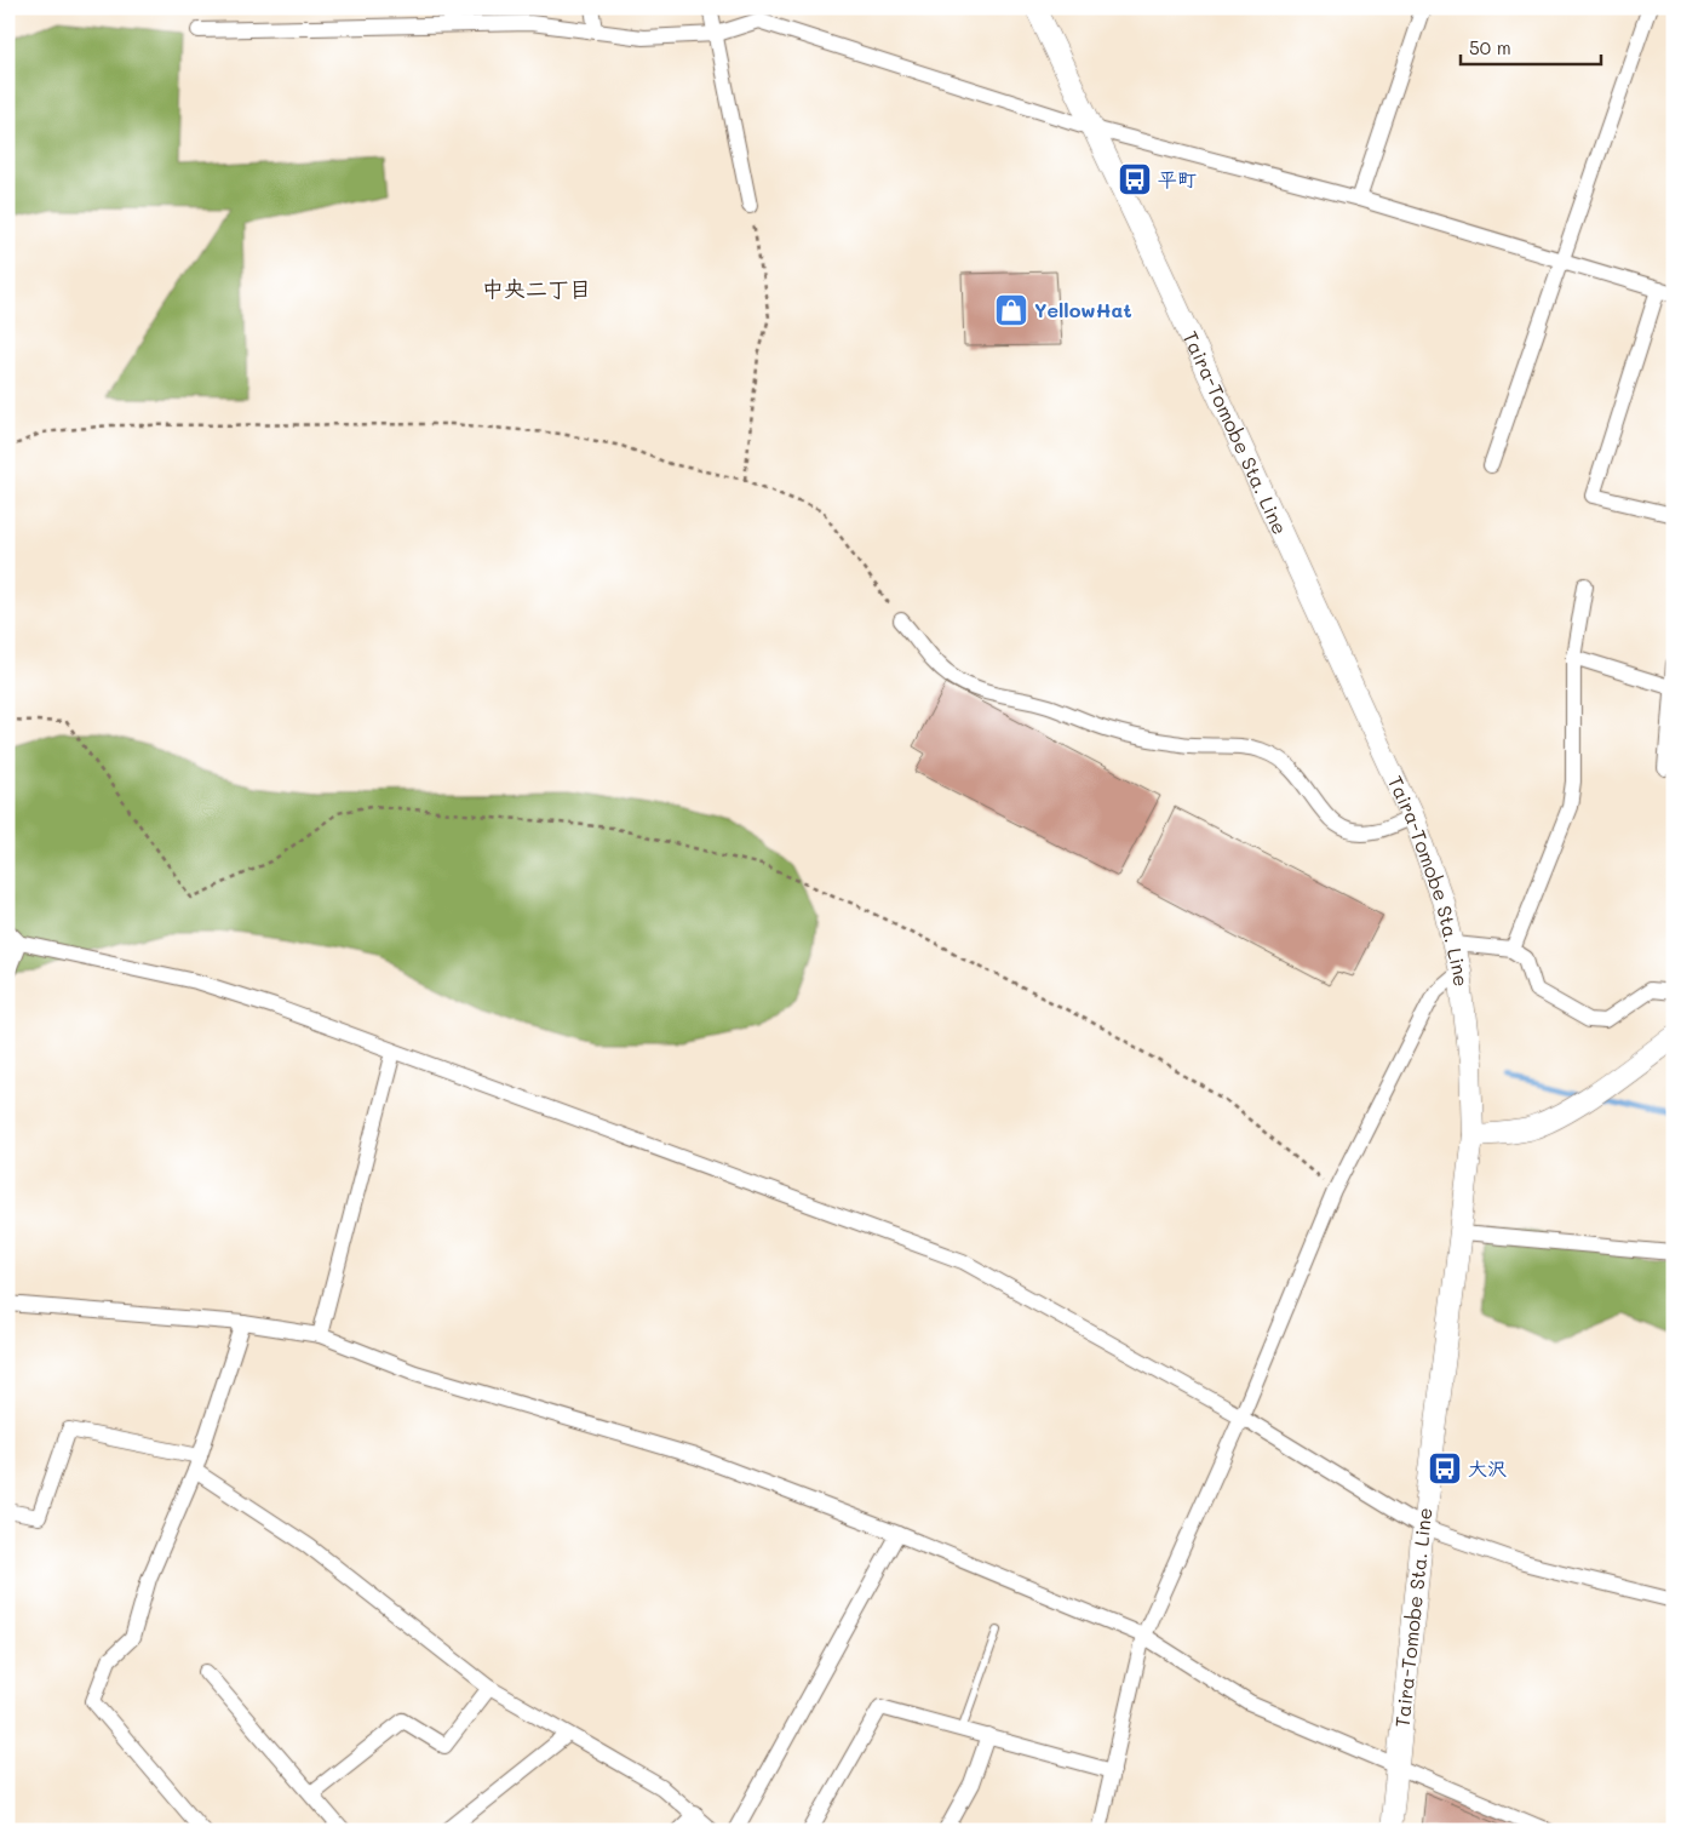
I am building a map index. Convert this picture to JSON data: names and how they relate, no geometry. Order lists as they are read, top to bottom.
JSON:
{
  "streets": {
    "main road": ["Taira-Tomobe Sta. Line"]
  },
  "districts": ["中央二丁目"],
  "places": {
    "bus stop": ["平町", "大沢"],
    "shop": ["YellowHat"]
  },
  "scale_bar": "50 m"
}
